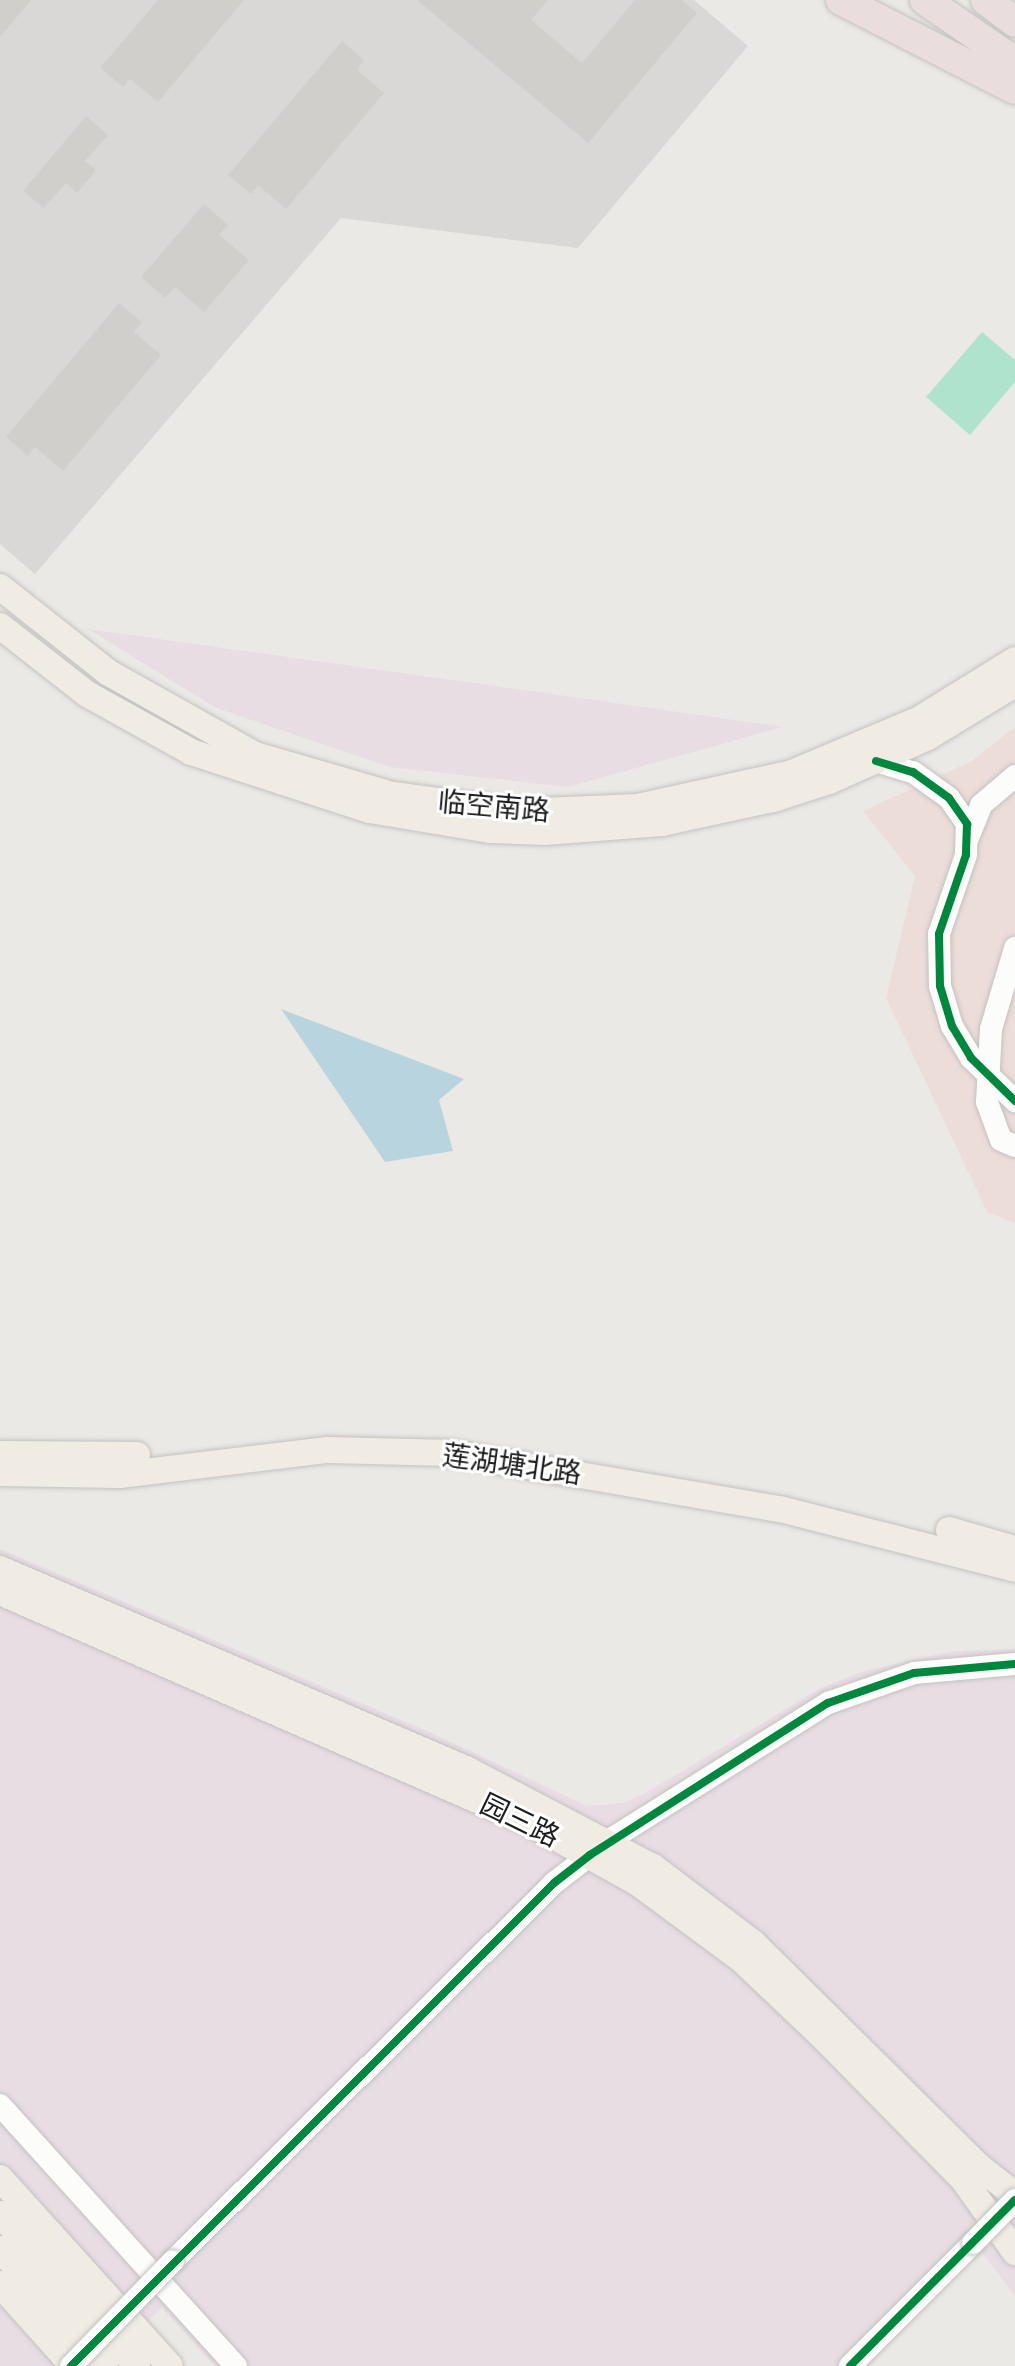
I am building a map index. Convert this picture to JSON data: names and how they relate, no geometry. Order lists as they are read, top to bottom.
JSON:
{
  "streets": {
    "main road": ["临空南路", "莲湖塘北路", "园三路"]
  }
}
